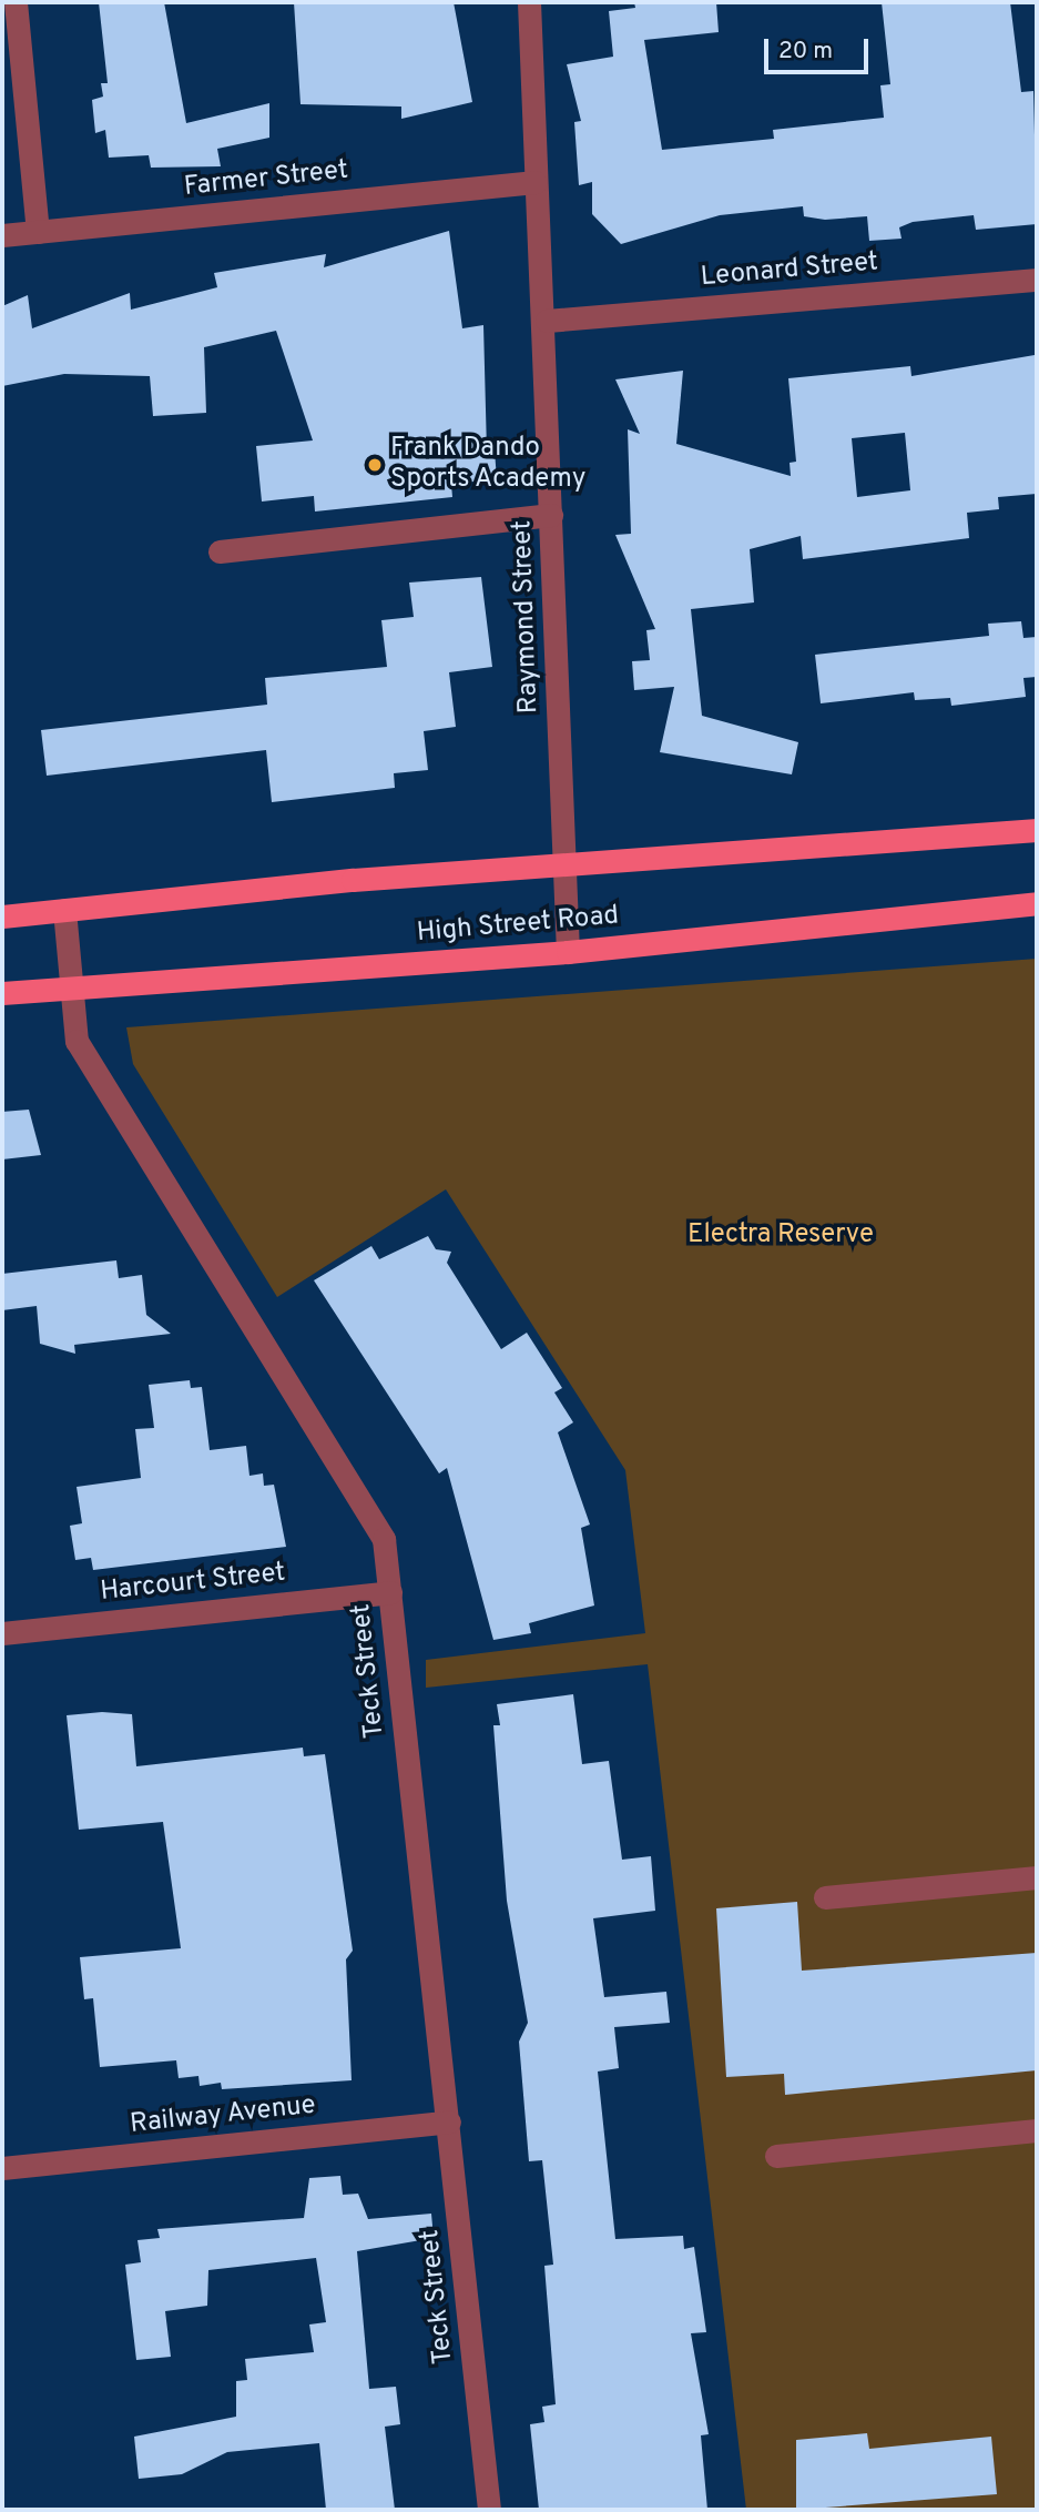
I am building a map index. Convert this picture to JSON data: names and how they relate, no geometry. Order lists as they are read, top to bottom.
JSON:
{
  "streets": {
    "main road": ["High Street Road"],
    "street": [
      "Farmer Street",
      "Leonard Street",
      "Raymond Street",
      "Harcourt Street",
      "Teck Street",
      "Railway Avenue"
    ]
  },
  "crossings": [
    ["Farmer Street", "Raymond Street"],
    ["Leonard Street", "Raymond Street"],
    ["Raymond Street", "High Street Road"],
    ["High Street Road", "Teck Street"],
    ["Harcourt Street", "Teck Street"],
    ["Teck Street", "Railway Avenue"]
  ],
  "parks": ["Electra Reserve"],
  "places": ["Frank Dando Sports Academy"],
  "scale_bar": "20 m"
}
